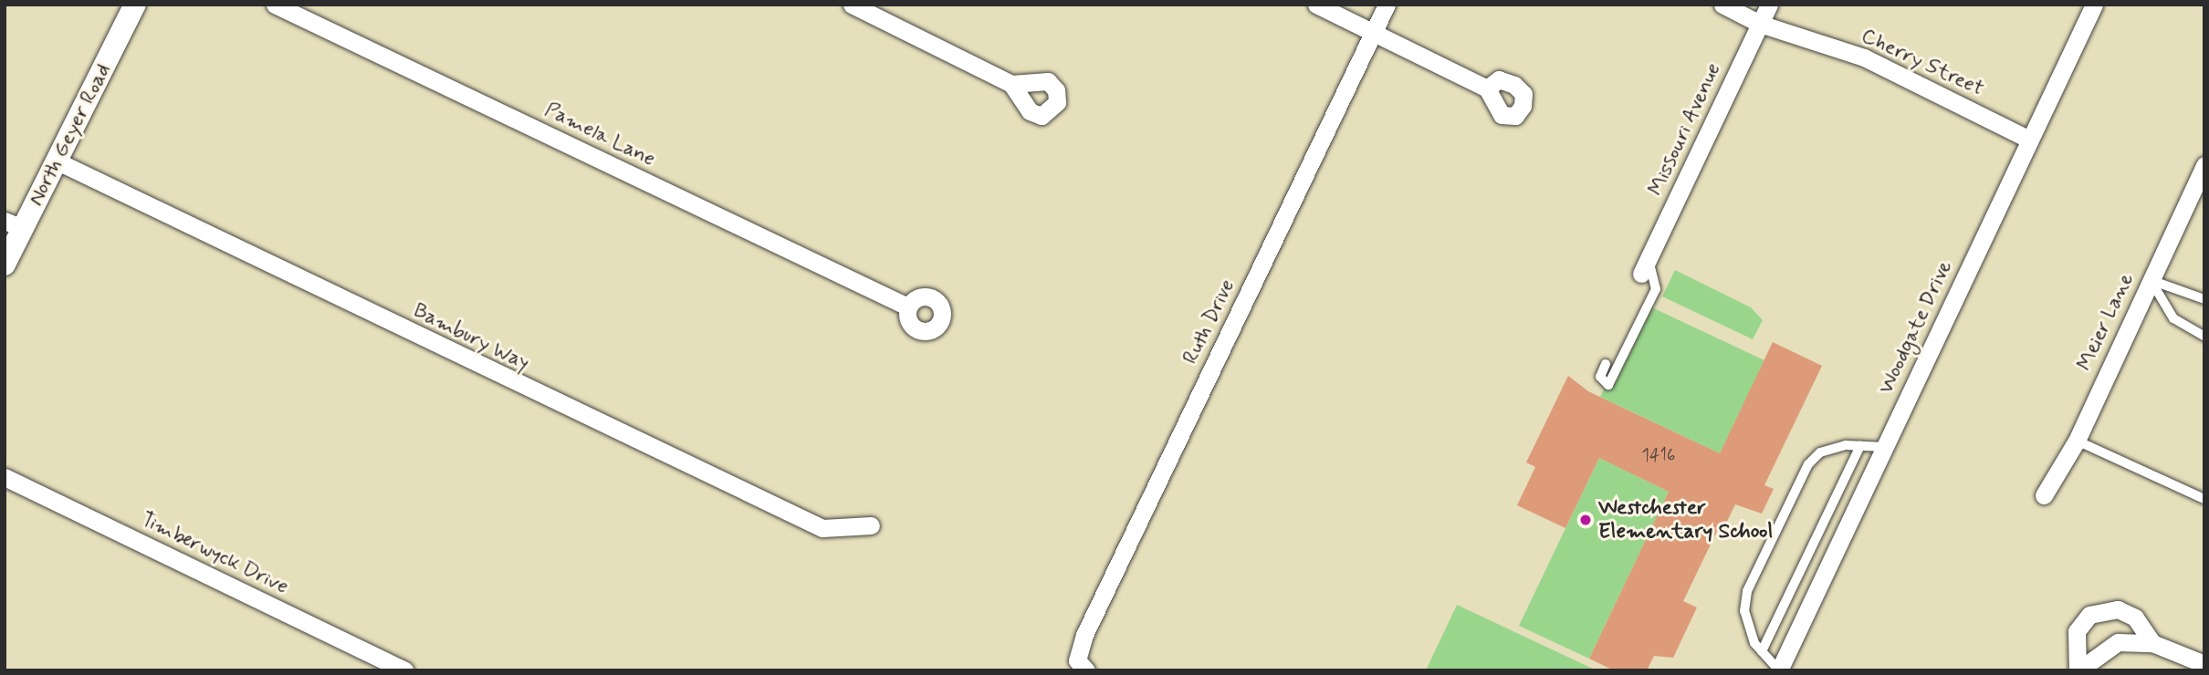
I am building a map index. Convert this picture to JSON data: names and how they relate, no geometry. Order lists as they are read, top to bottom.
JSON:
{
  "streets": {
    "street": [
      "Cherry Street",
      "Missouri Avenue",
      "North Geyer Road",
      "Pamela Lane",
      "Ruth Drive",
      "Meier Lane",
      "Woodgate Drive",
      "Bambury Way",
      "Timberwyck Drive"
    ]
  },
  "crossings": [
    ["Cherry Street", "Missouri Avenue"],
    ["Cherry Street", "Woodgate Drive"],
    ["North Geyer Road", "Bambury Way"]
  ],
  "places": ["Westchester Elementary School"],
  "house_numbers": ["1416"]
}
